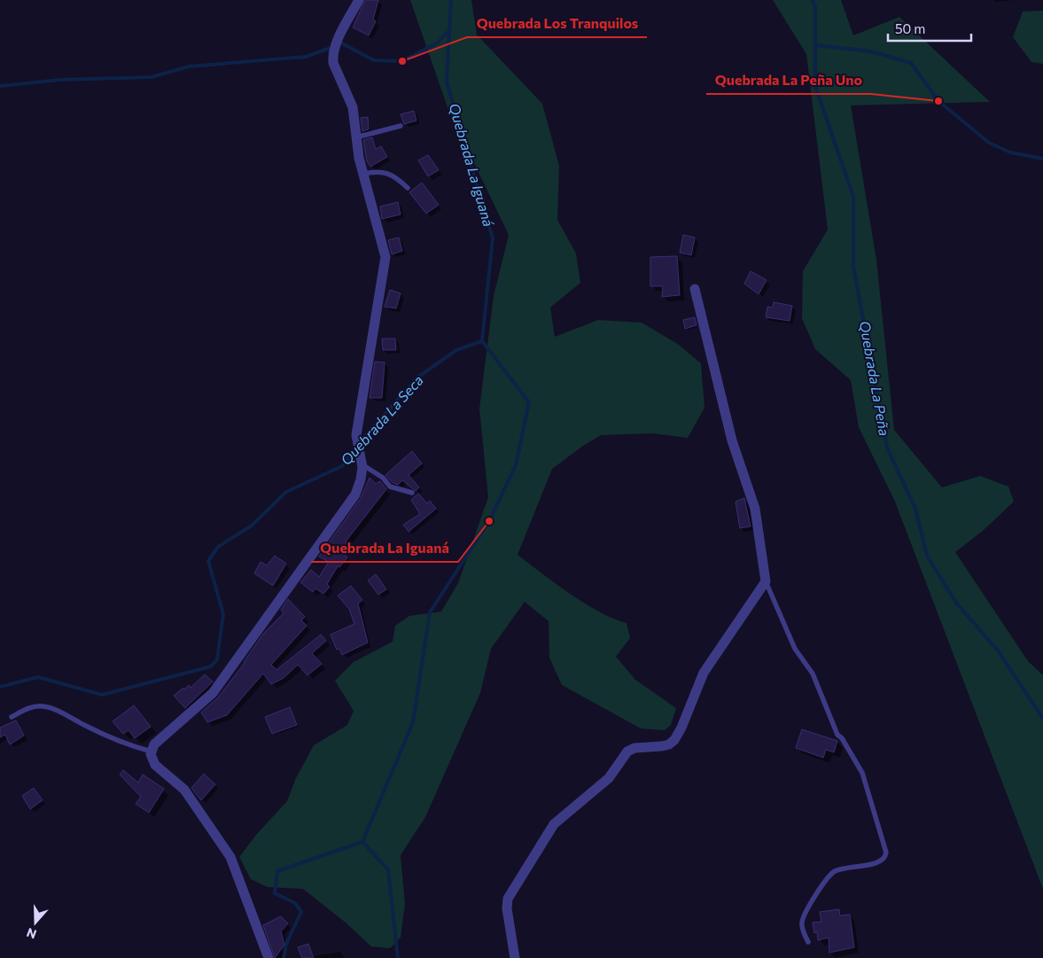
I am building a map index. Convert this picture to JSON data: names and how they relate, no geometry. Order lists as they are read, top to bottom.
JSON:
{
  "water": ["Quebrada La Iguaná", "Quebrada La Peña", "Quebrada La Seca"],
  "places": ["Quebrada Los Tranquilos", "Quebrada La Peña Uno", "Quebrada La Iguaná"],
  "scale_bar": "50 m",
  "north": "bottom"
}
